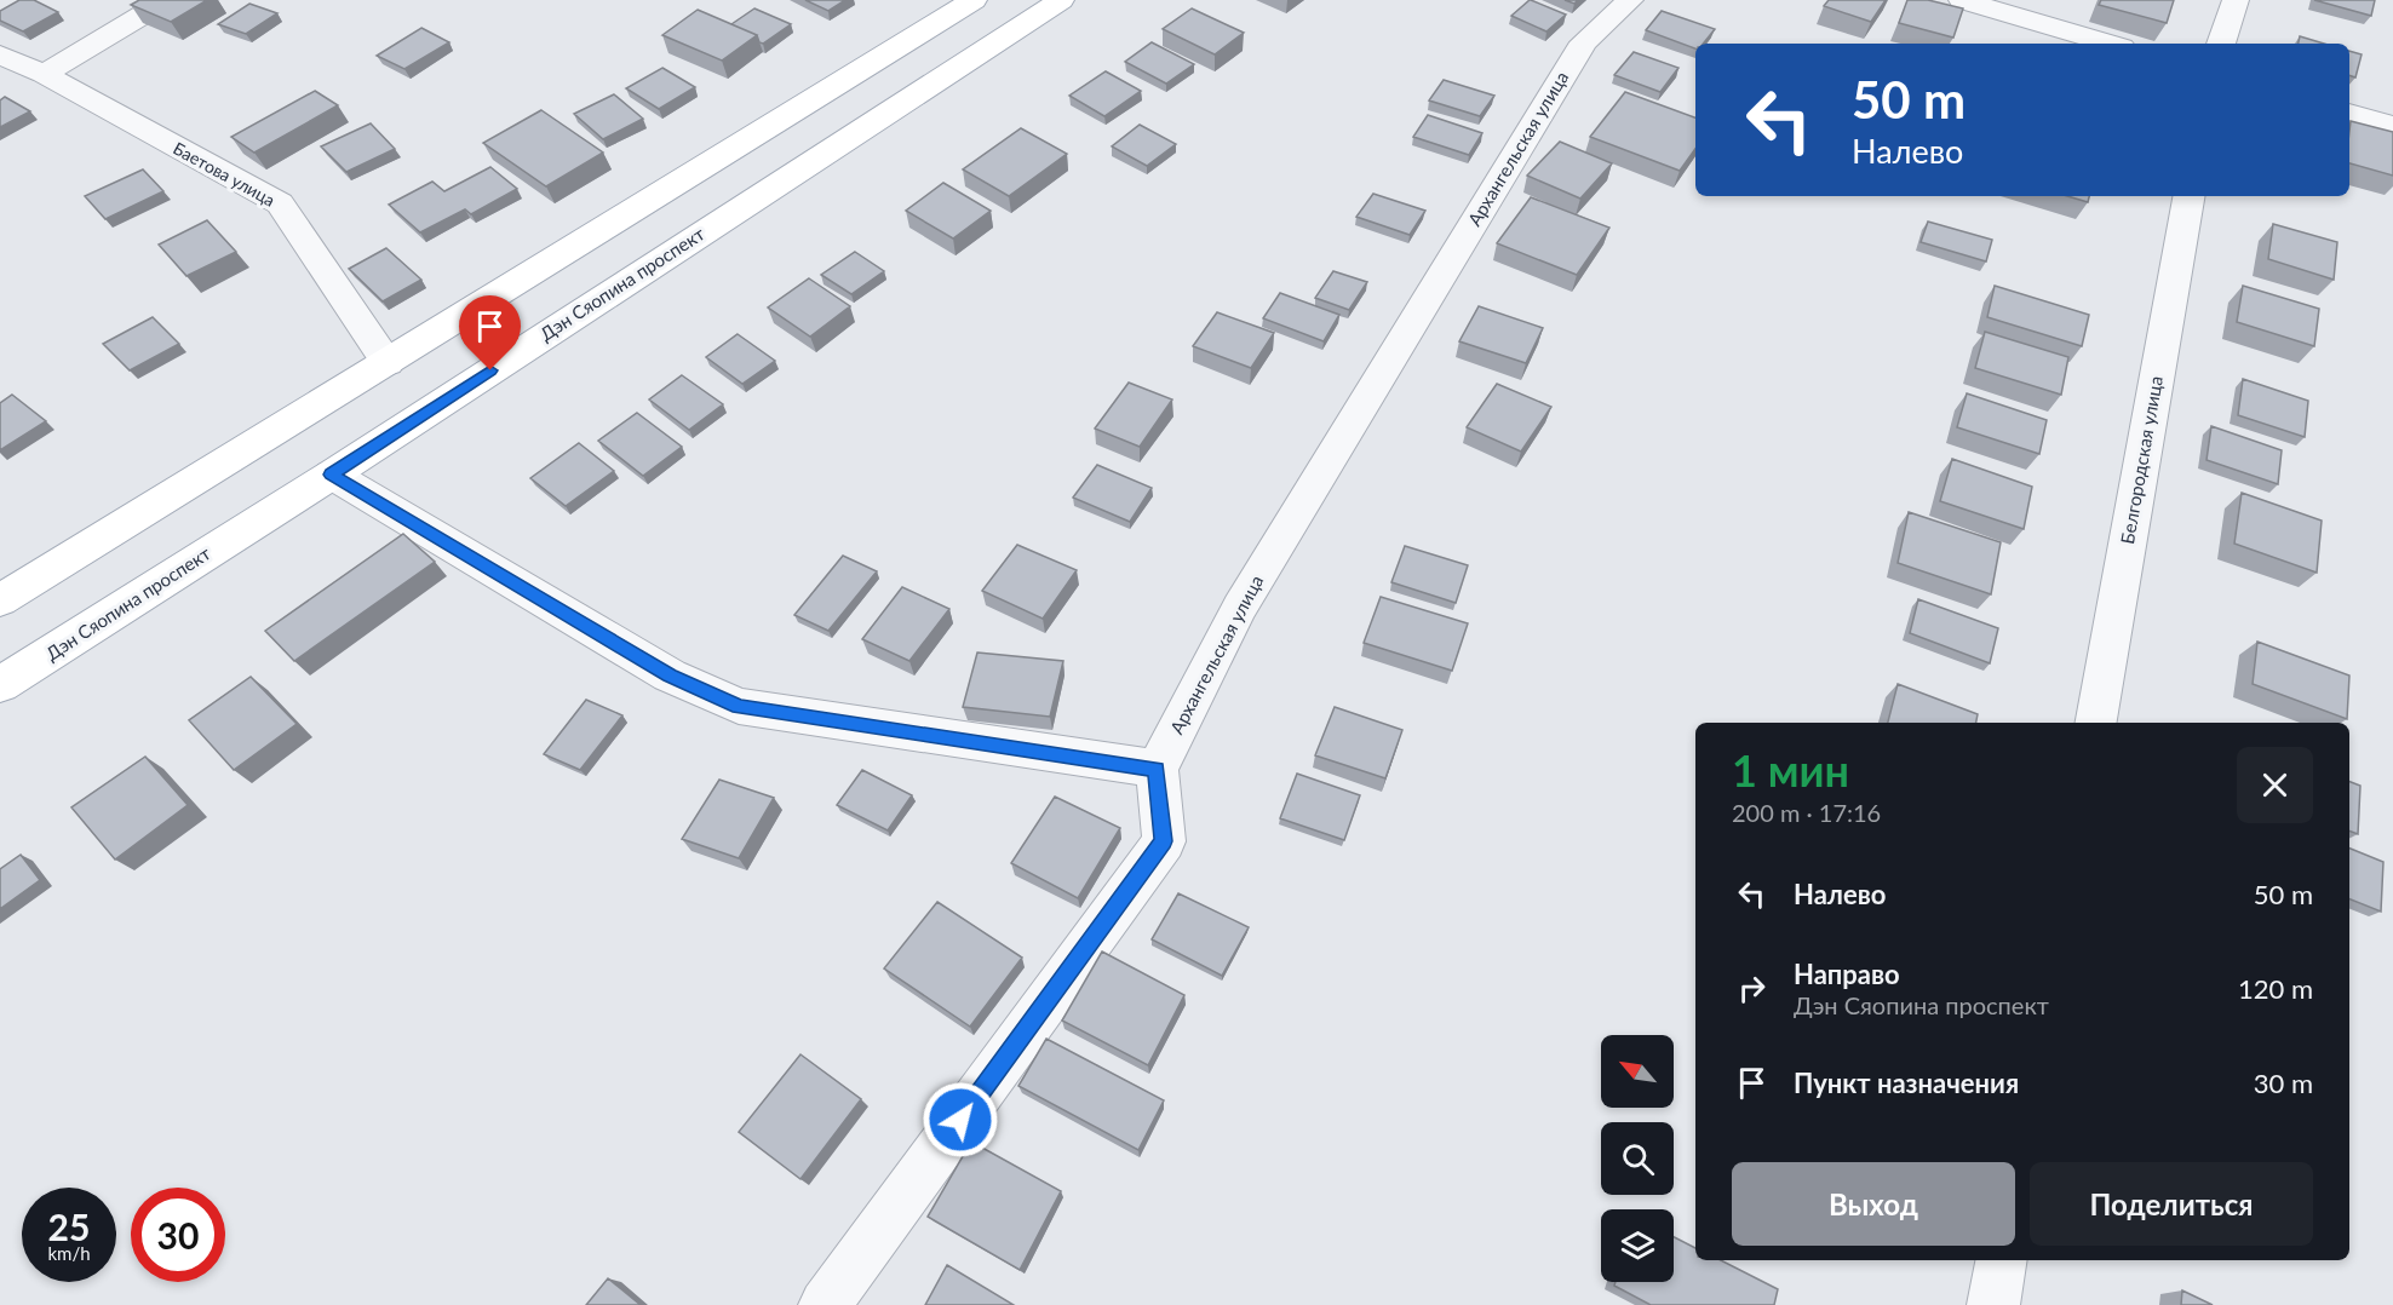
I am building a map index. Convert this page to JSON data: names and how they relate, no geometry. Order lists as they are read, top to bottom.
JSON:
{
  "streets": {
    "main road": ["Дэн Сяопина проспект"],
    "street": ["Архангельская улица", "Баетова улица", "Белгородская улица"]
  },
  "north": "top left",
  "page": {
    "turn": ["50 m", "Налево"],
    "heading": ["1 мин", "200 m · 17:16"],
    "list": [
      {
        "name": "Налево",
        "value": "50 m"
      },
      {
        "name": "Направо",
        "note": "Дэн Сяопина проспект",
        "value": "120 m"
      },
      {
        "name": "Пункт назначения",
        "value": "30 m"
      }
    ],
    "buttons": ["Выход", "Поделиться"],
    "speed": "25 km/h",
    "limit": "30"
  }
}
